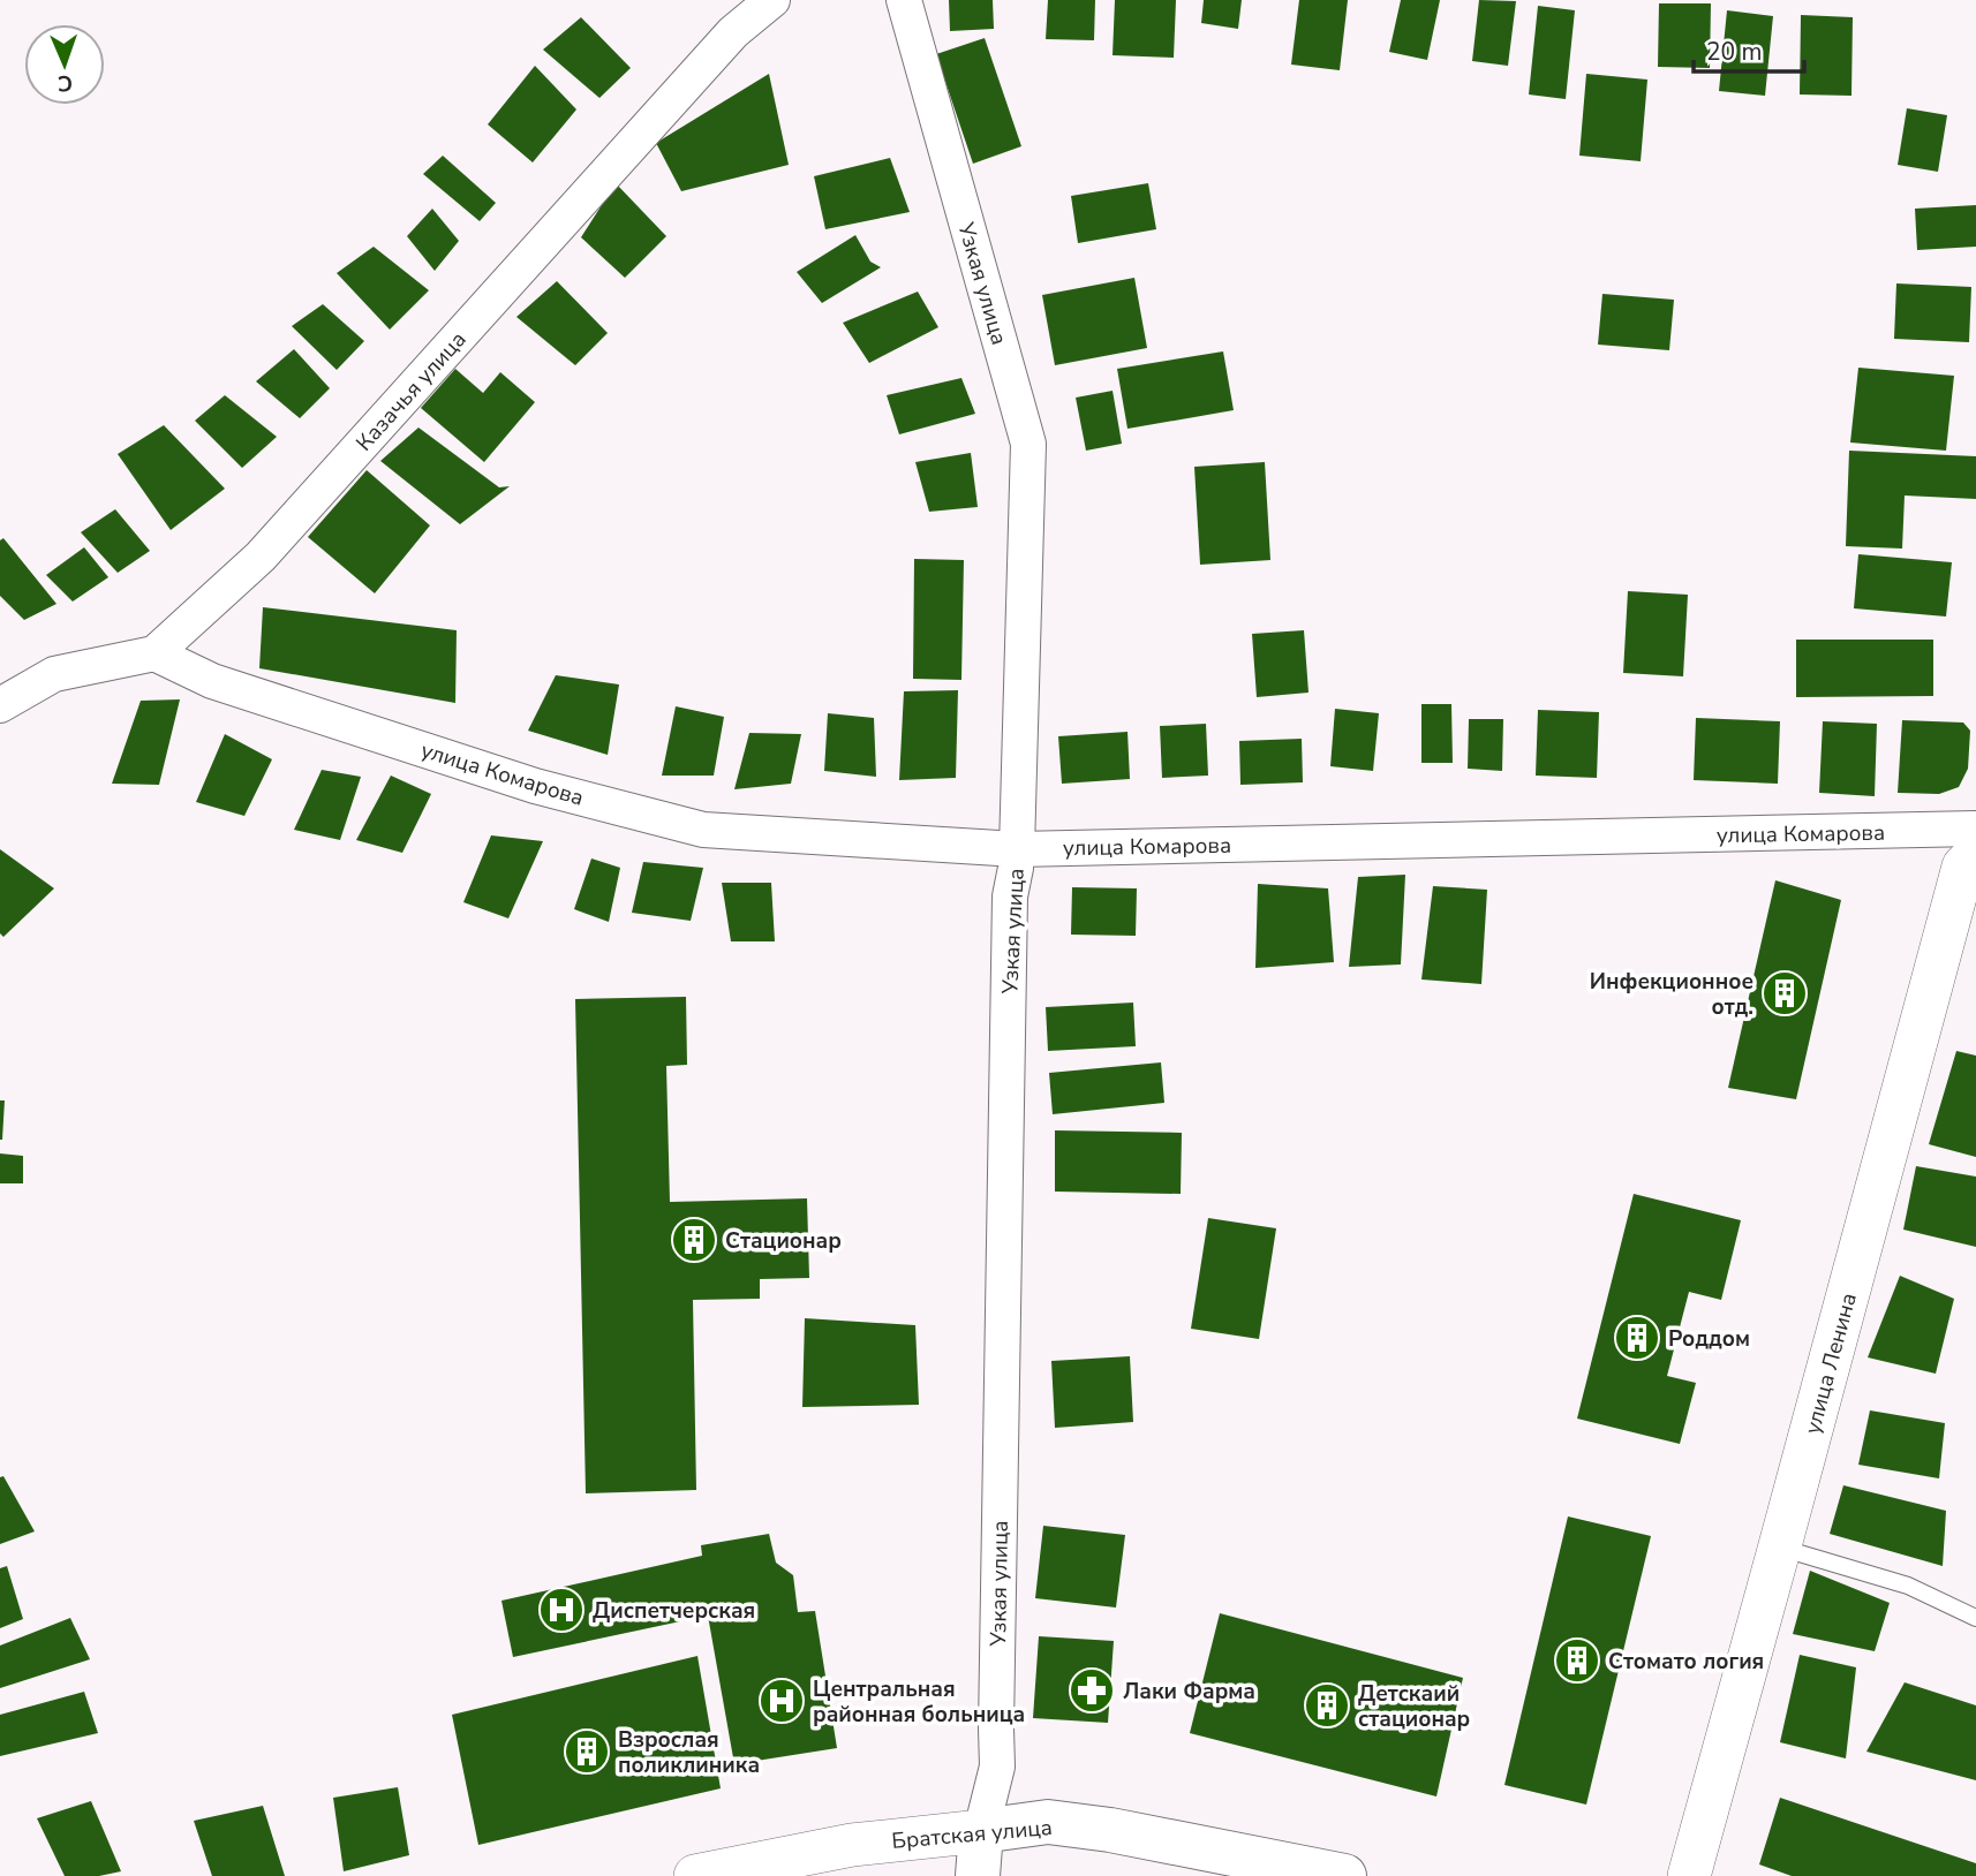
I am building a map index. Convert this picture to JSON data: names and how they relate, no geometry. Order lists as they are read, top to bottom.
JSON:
{
  "streets": {
    "main road": ["Узкая улица", "Братская улица"],
    "street": ["Казачья улица", "улица Комарова", "улица Ленина"]
  },
  "crossings": [
    ["Узкая улица", "улица Комарова"],
    ["Узкая улица", "Братская улица"],
    ["Казачья улица", "улица Комарова"]
  ],
  "places": {
    "building": [
      "Инфекционное отд.",
      "Стационар",
      "Роддом",
      "Стомато логия",
      "Детскаий стационар",
      "Взрослая поликлиника"
    ],
    "hospital": ["Диспетчерская", "Центральная районная больница"],
    "pharmacy": ["Лаки Фарма"]
  },
  "scale_bar": "20 m",
  "north": "bottom"
}
